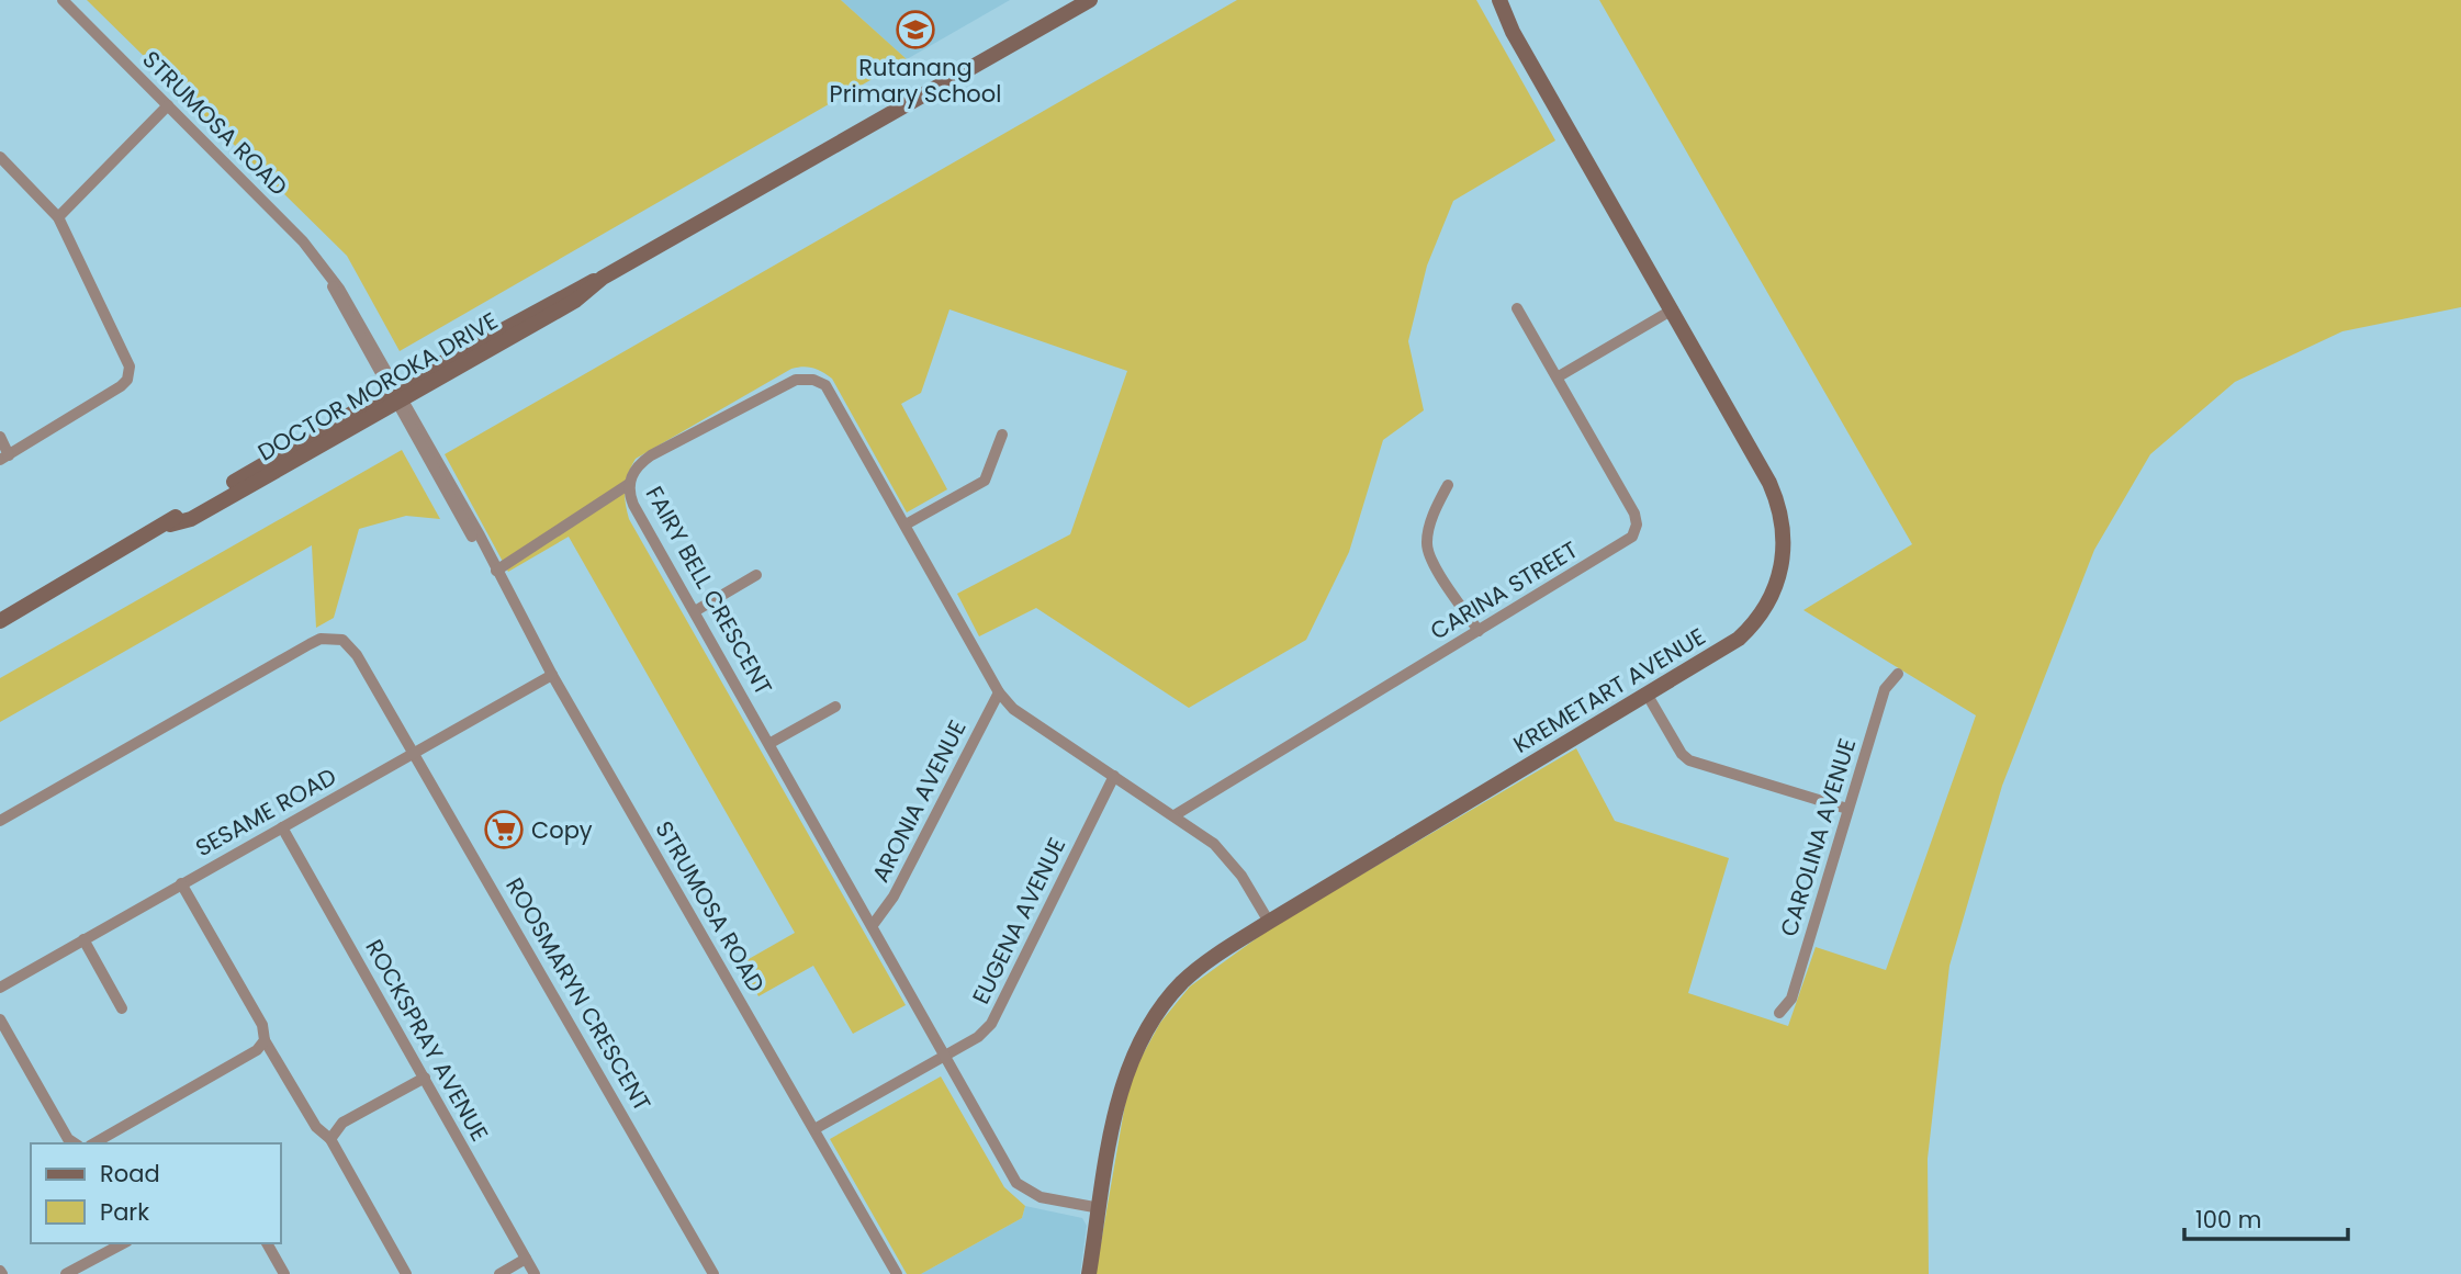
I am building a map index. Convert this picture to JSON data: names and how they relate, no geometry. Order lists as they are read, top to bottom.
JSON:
{
  "streets": {
    "street": [
      "STRUMOSA ROAD",
      "DOCTOR MOROKA DRIVE",
      "FAIRY BELL CRESCENT",
      "CARINA STREET",
      "KREMETART AVENUE",
      "ARONIA AVENUE",
      "SESAME ROAD",
      "CAROLINA AVENUE",
      "EUGENA AVENUE",
      "ROOSMARYN CRESCENT",
      "ROCKSPRAY AVENUE"
    ]
  },
  "crossings": [
    ["STRUMOSA ROAD", "DOCTOR MOROKA DRIVE"],
    ["STRUMOSA ROAD", "SESAME ROAD"],
    ["STRUMOSA ROAD", "EUGENA AVENUE"],
    ["FAIRY BELL CRESCENT", "CARINA STREET"],
    ["FAIRY BELL CRESCENT", "KREMETART AVENUE"],
    ["FAIRY BELL CRESCENT", "ARONIA AVENUE"],
    ["FAIRY BELL CRESCENT", "EUGENA AVENUE"],
    ["SESAME ROAD", "ROOSMARYN CRESCENT"],
    ["SESAME ROAD", "ROCKSPRAY AVENUE"]
  ],
  "places": {
    "school or university": ["Rutanang Primary School"],
    "supermarket": ["Copy"]
  },
  "legend": ["Road", "Park"],
  "scale_bar": "100 m"
}
